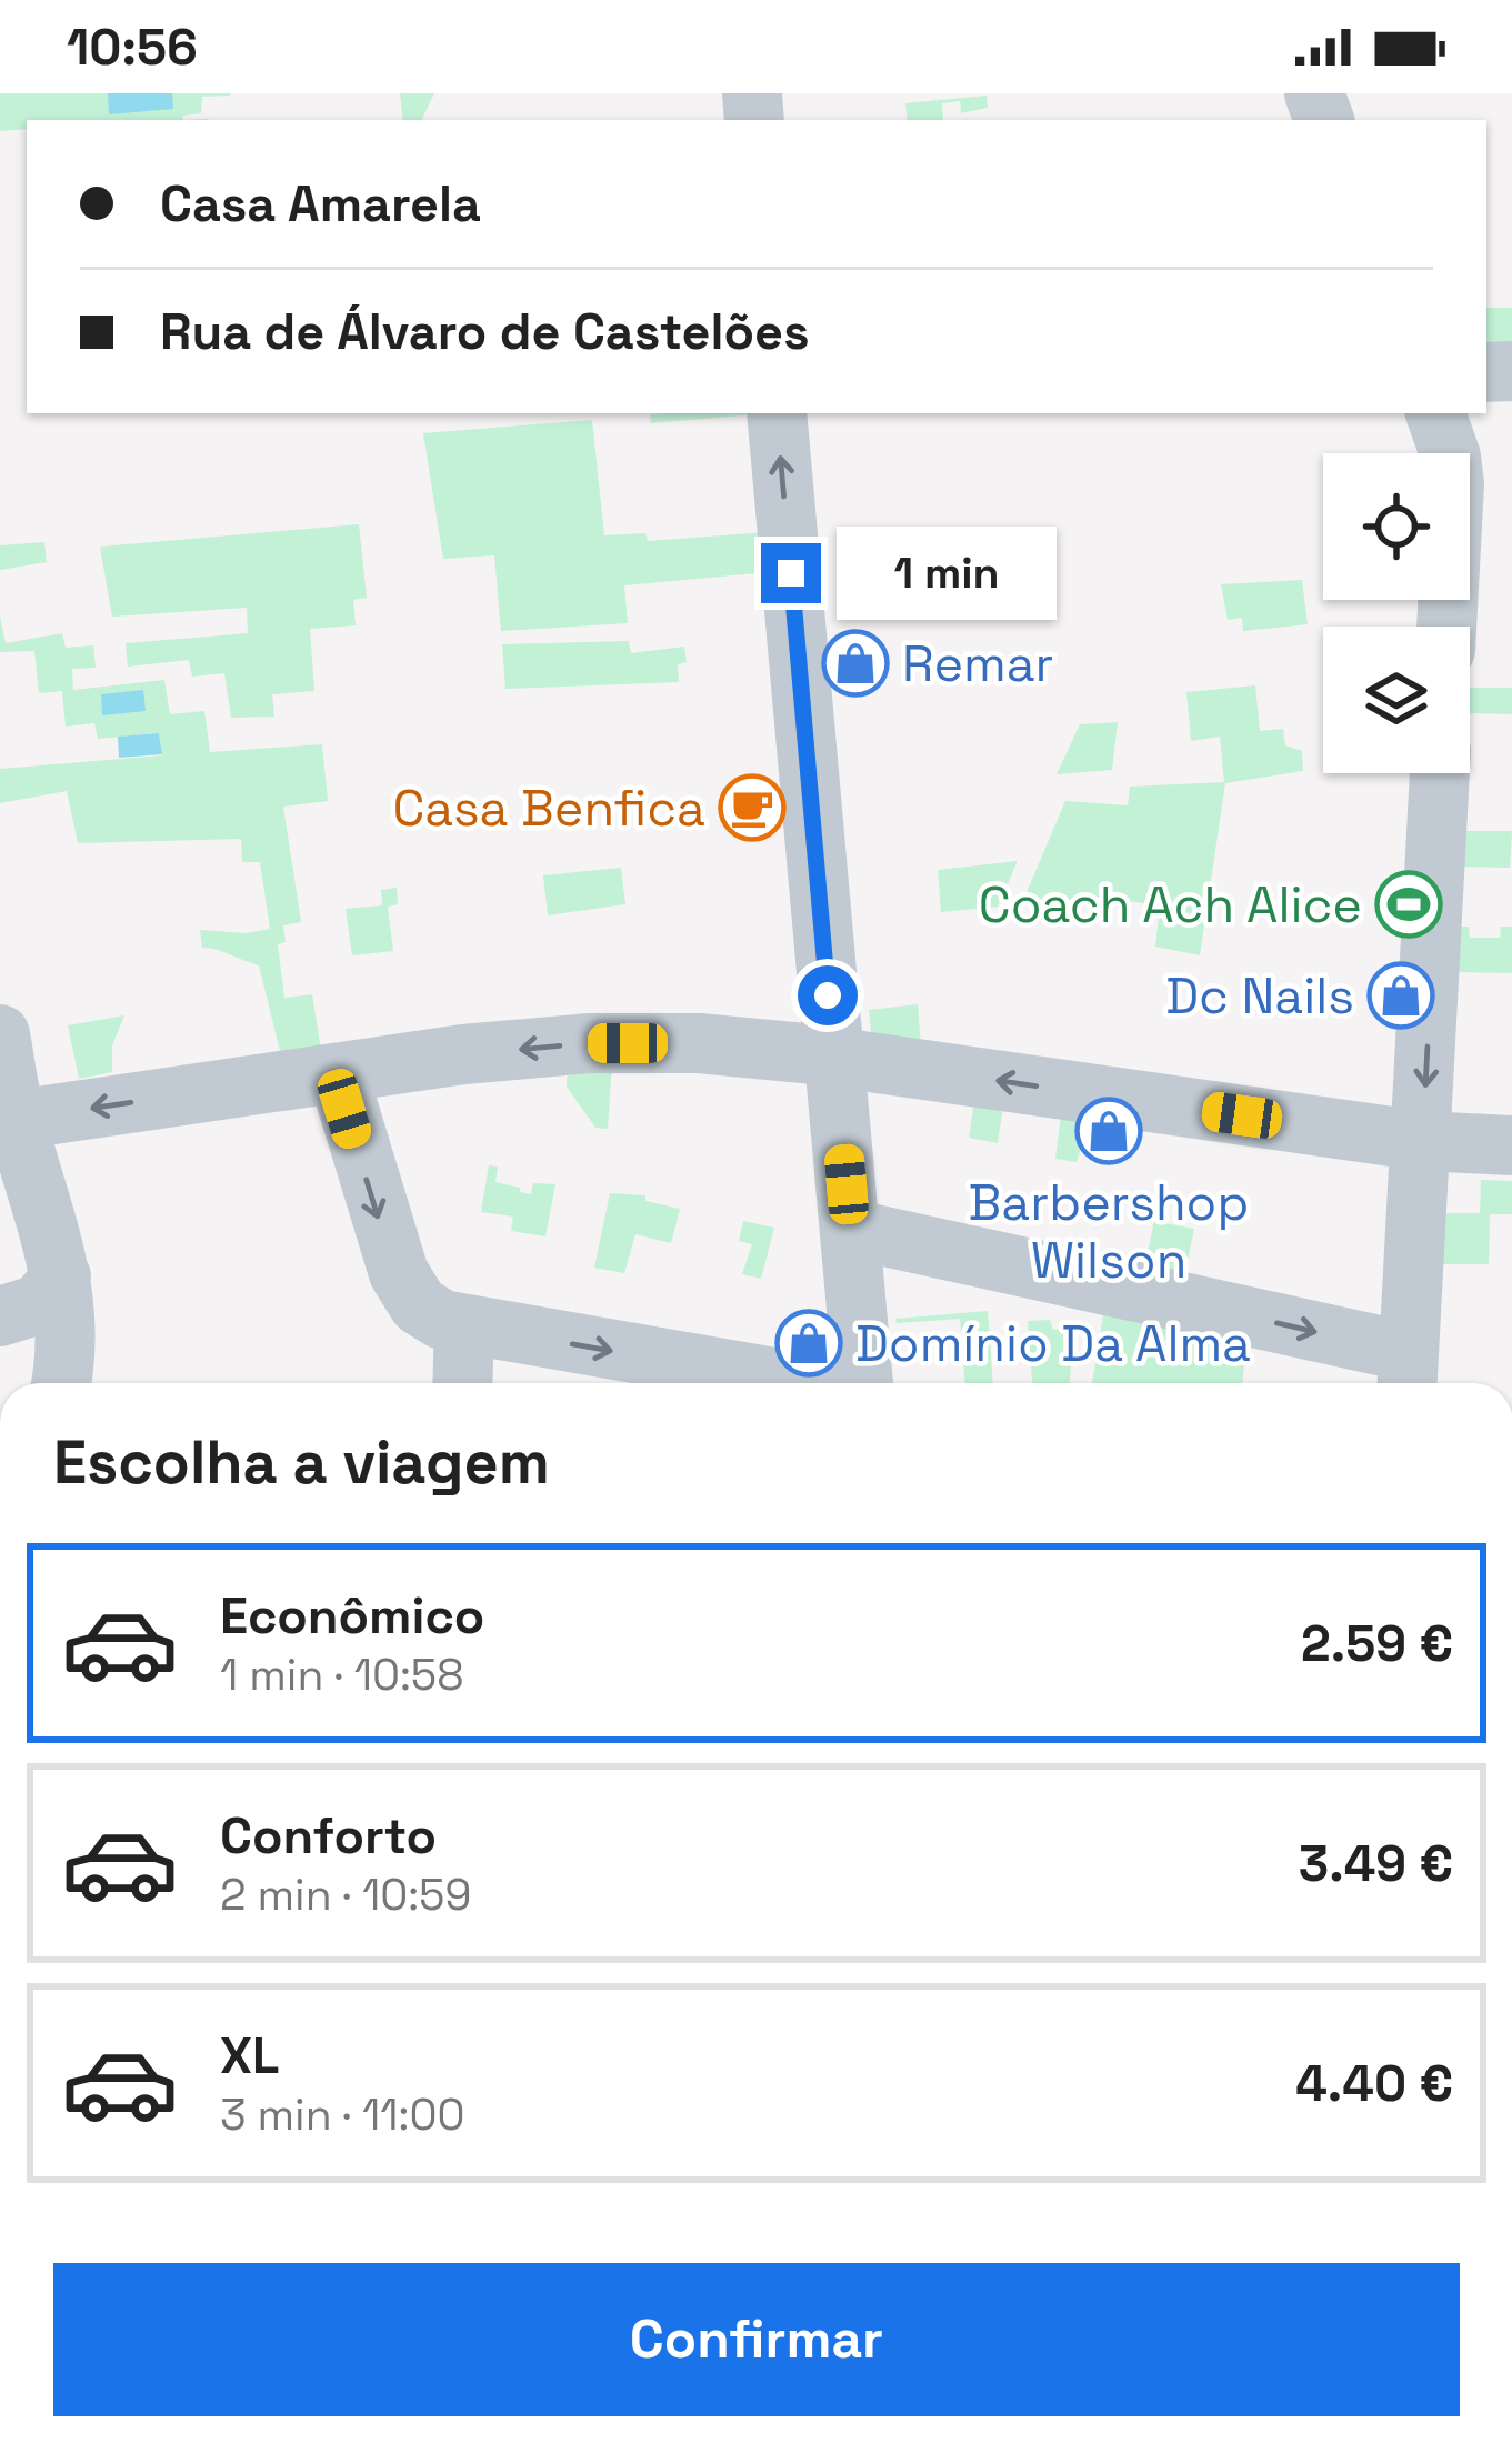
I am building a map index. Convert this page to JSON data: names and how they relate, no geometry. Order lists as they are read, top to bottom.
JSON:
{
  "places": {
    "shop": [
      "Remar",
      "Dc Nails",
      "Barbershop Wilson",
      "Domínio Da Alma"
    ],
    "cafe": ["Casa Benfica"],
    "sports": ["Coach Ach Alice"]
  },
  "page": {
    "status": "10:56",
    "banner": ["Casa Amarela", "Rua de Álvaro de Castelões"],
    "bubble": "1 min",
    "heading": "Escolha a viagem",
    "list": [
      {
        "name": "Econômico",
        "note": "1 min · 10:58",
        "value": "2.59 €"
      },
      {
        "name": "Conforto",
        "note": "2 min · 10:59",
        "value": "3.49 €"
      },
      {
        "name": "XL",
        "note": "3 min · 11:00",
        "value": "4.40 €"
      }
    ],
    "buttons": "Confirmar"
  }
}
